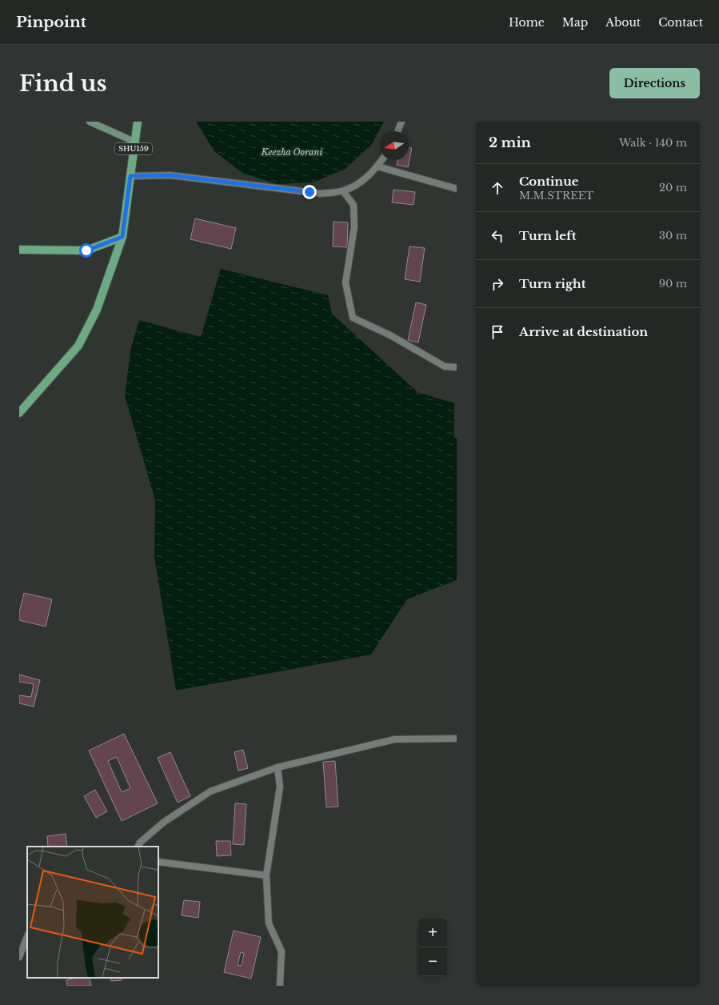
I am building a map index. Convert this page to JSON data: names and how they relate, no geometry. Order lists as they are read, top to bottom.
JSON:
{
  "streets": {
    "main road": ["SHU159"]
  },
  "water": ["Keezha Oorani"],
  "north": "left",
  "page": {
    "header": "Pinpoint",
    "nav": [
      "Home",
      "Map",
      "About",
      "Contact"
    ],
    "buttons": "Directions",
    "title": "Find us",
    "heading": ["2 min", "Walk · 140 m"],
    "list": [
      ["Continue", "M.M.STREET", "20 m"],
      ["Turn left", "30 m"],
      ["Turn right", "90 m"],
      "Arrive at destination"
    ],
    "map_buttons": ["+", "−"]
  }
}
